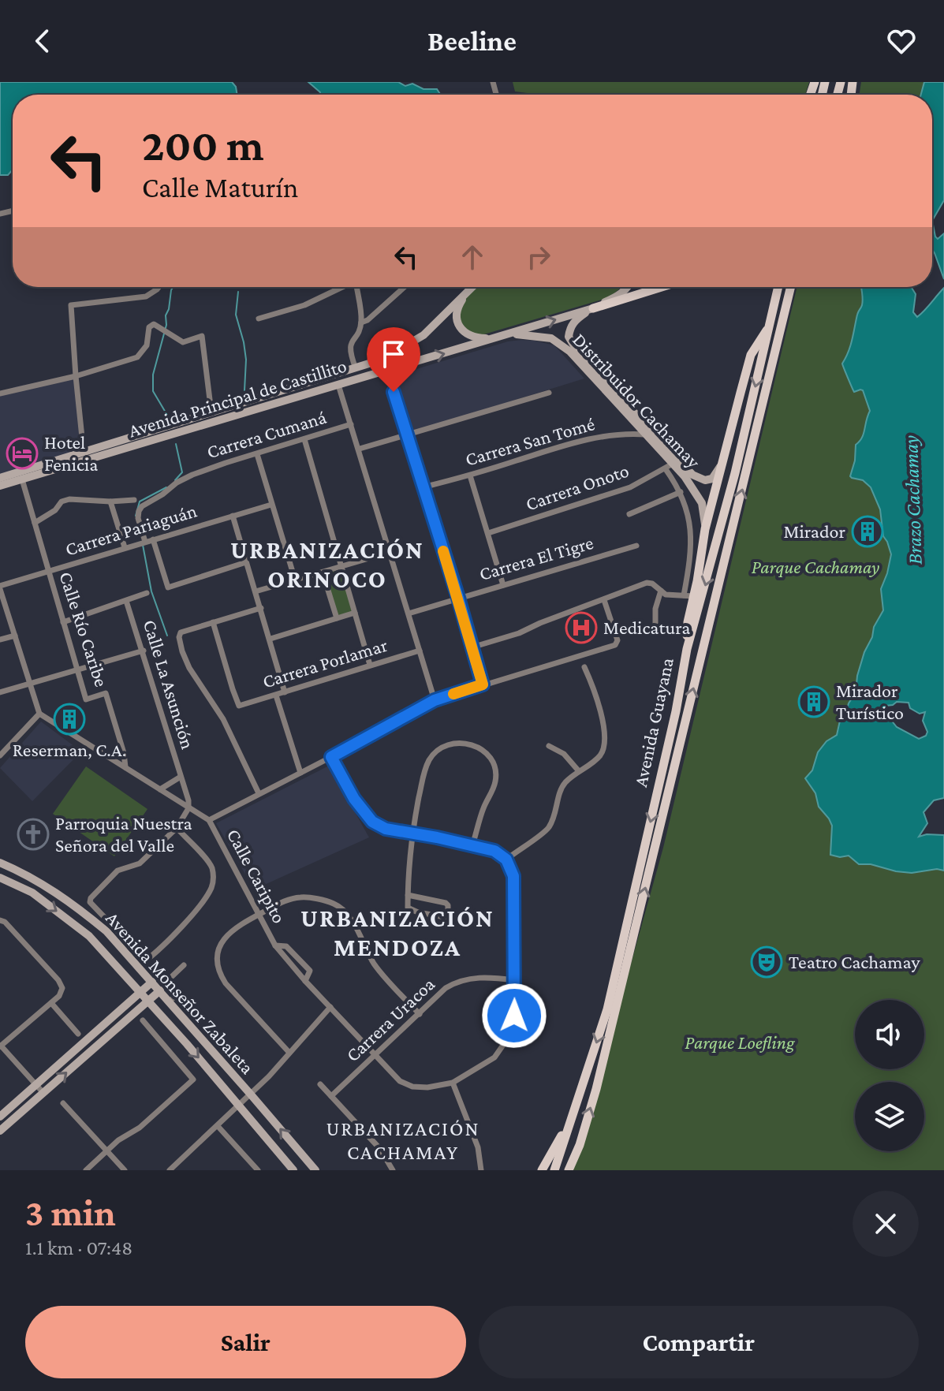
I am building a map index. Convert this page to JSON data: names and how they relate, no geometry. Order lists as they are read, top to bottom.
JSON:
{
  "streets": {
    "main road": [
      "Avenida Principal de Castillito",
      "Distribuidor Cachamay",
      "Avenida Guayana",
      "Avenida Monseñor Zabaleta"
    ],
    "street": [
      "Carrera Cumaná",
      "Carrera San Tomé",
      "Carrera Onoto",
      "Carrera Pariaguán",
      "Carrera El Tigre",
      "Calle Río Caribe",
      "Carrera Porlamar",
      "Calle La Asunción",
      "Calle Caripito",
      "Carrera Uracoa"
    ]
  },
  "crossings": [
    ["Avenida Principal de Castillito", "Distribuidor Cachamay"],
    ["Avenida Principal de Castillito", "Calle Río Caribe"],
    ["Distribuidor Cachamay", "Carrera San Tomé"],
    ["Distribuidor Cachamay", "Carrera Onoto"],
    ["Distribuidor Cachamay", "Avenida Guayana"],
    ["Carrera Cumaná", "Carrera Pariaguán"],
    ["Carrera Pariaguán", "Calle Río Caribe"],
    ["Calle Río Caribe", "Calle Caripito"],
    ["Calle La Asunción", "Calle Caripito"],
    ["Calle Caripito", "Carrera Uracoa"]
  ],
  "districts": ["URBANIZACIÓN ORINOCO", "URBANIZACIÓN MENDOZA", "URBANIZACIÓN CACHAMAY"],
  "water": ["Brazo Cachamay"],
  "parks": ["Parque Cachamay", "Parque Loefling"],
  "places": {
    "hotel": ["Hotel Fenicia"],
    "building": ["Mirador", "Mirador Turístico", "Reserman, C.A."],
    "hospital": ["Medicatura"],
    "church": ["Parroquia Nuestra Señora del Valle"],
    "theatre": ["Teatro Cachamay"]
  },
  "page": {
    "header": "Beeline",
    "turn": ["200 m", "Calle Maturín"],
    "heading": ["3 min", "1.1 km · 07:48"],
    "buttons": ["Salir", "Compartir"]
  }
}
